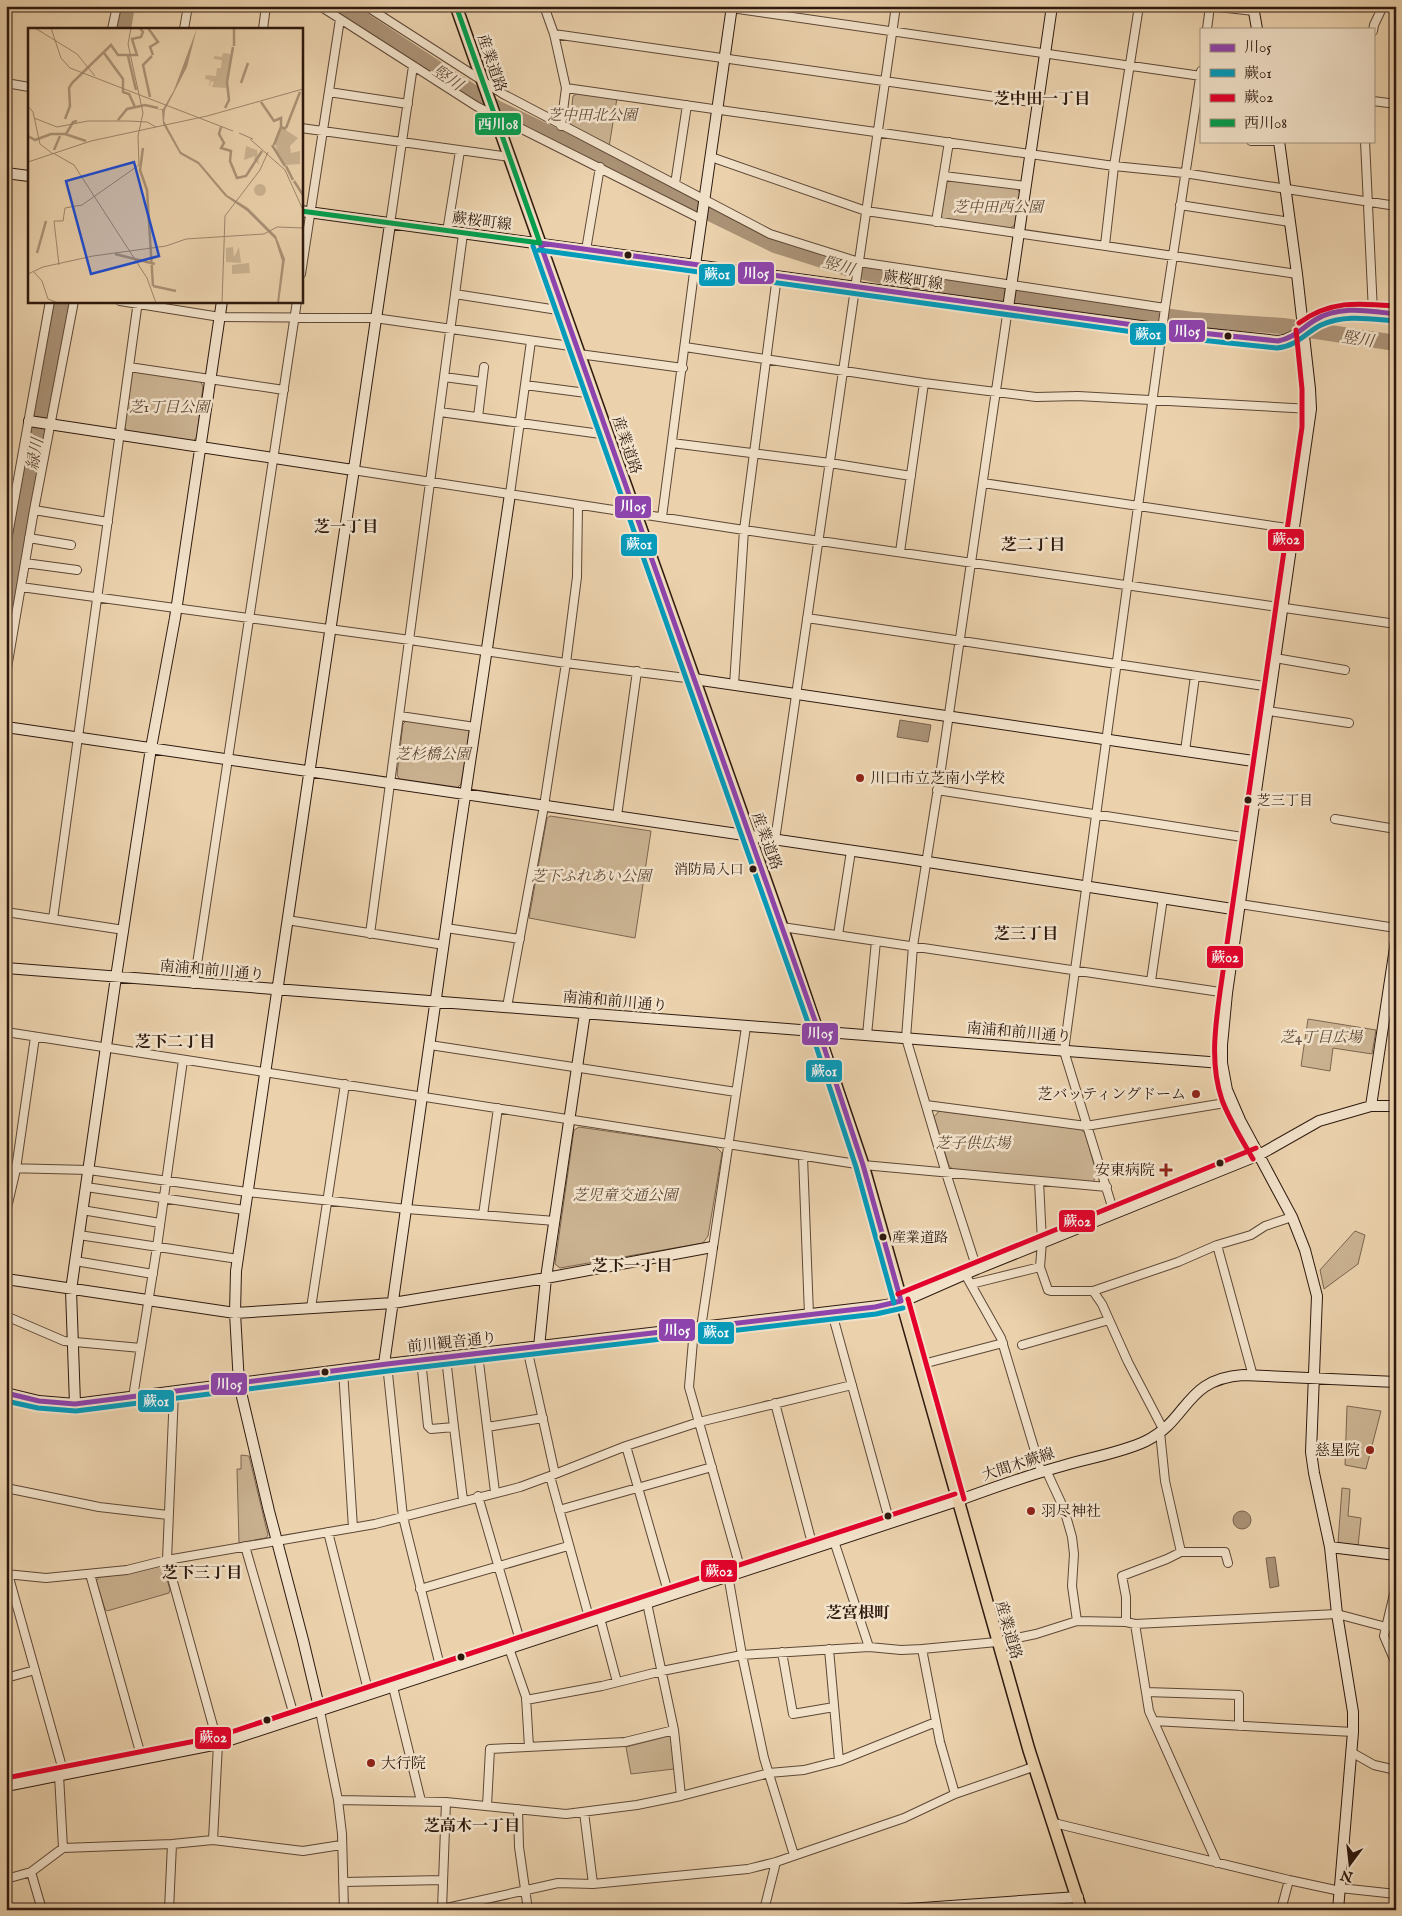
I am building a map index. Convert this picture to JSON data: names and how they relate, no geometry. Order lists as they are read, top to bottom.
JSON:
{
  "streets": {
    "main road": ["産業道路"],
    "street": [
      "蕨桜町線",
      "南浦和前川通り",
      "前川観音通り",
      "大間木蕨線"
    ]
  },
  "crossings": [
    ["産業道路", "蕨桜町線"],
    ["産業道路", "南浦和前川通り"],
    ["産業道路", "前川観音通り"],
    ["産業道路", "大間木蕨線"]
  ],
  "districts": [
    "芝中田一丁目",
    "芝一丁目",
    "芝二丁目",
    "芝三丁目",
    "芝下二丁目",
    "芝下一丁目",
    "芝下三丁目",
    "芝宮根町",
    "芝高木一丁目"
  ],
  "water": ["竪川", "緑川"],
  "parks": [
    "芝中田北公園",
    "芝中田西公園",
    "芝1丁目公園",
    "芝杉橋公園",
    "芝下ふれあい公園",
    "芝4丁目広場",
    "芝子供広場",
    "芝児童交通公園"
  ],
  "places": {
    "other": [
      "川口市立芝南小学校",
      "芝三丁目",
      "消防局入口",
      "芝バッティングドーム",
      "産業道路",
      "慈星院",
      "羽尽神社",
      "大行院"
    ],
    "health": ["安東病院"]
  },
  "lines": [
    "transit line 西川08",
    "transit line 川05",
    "transit line 蕨01",
    "transit line 蕨02"
  ],
  "legend": [
    "川05",
    "蕨01",
    "蕨02",
    "西川08"
  ],
  "north": "bottom"
}
